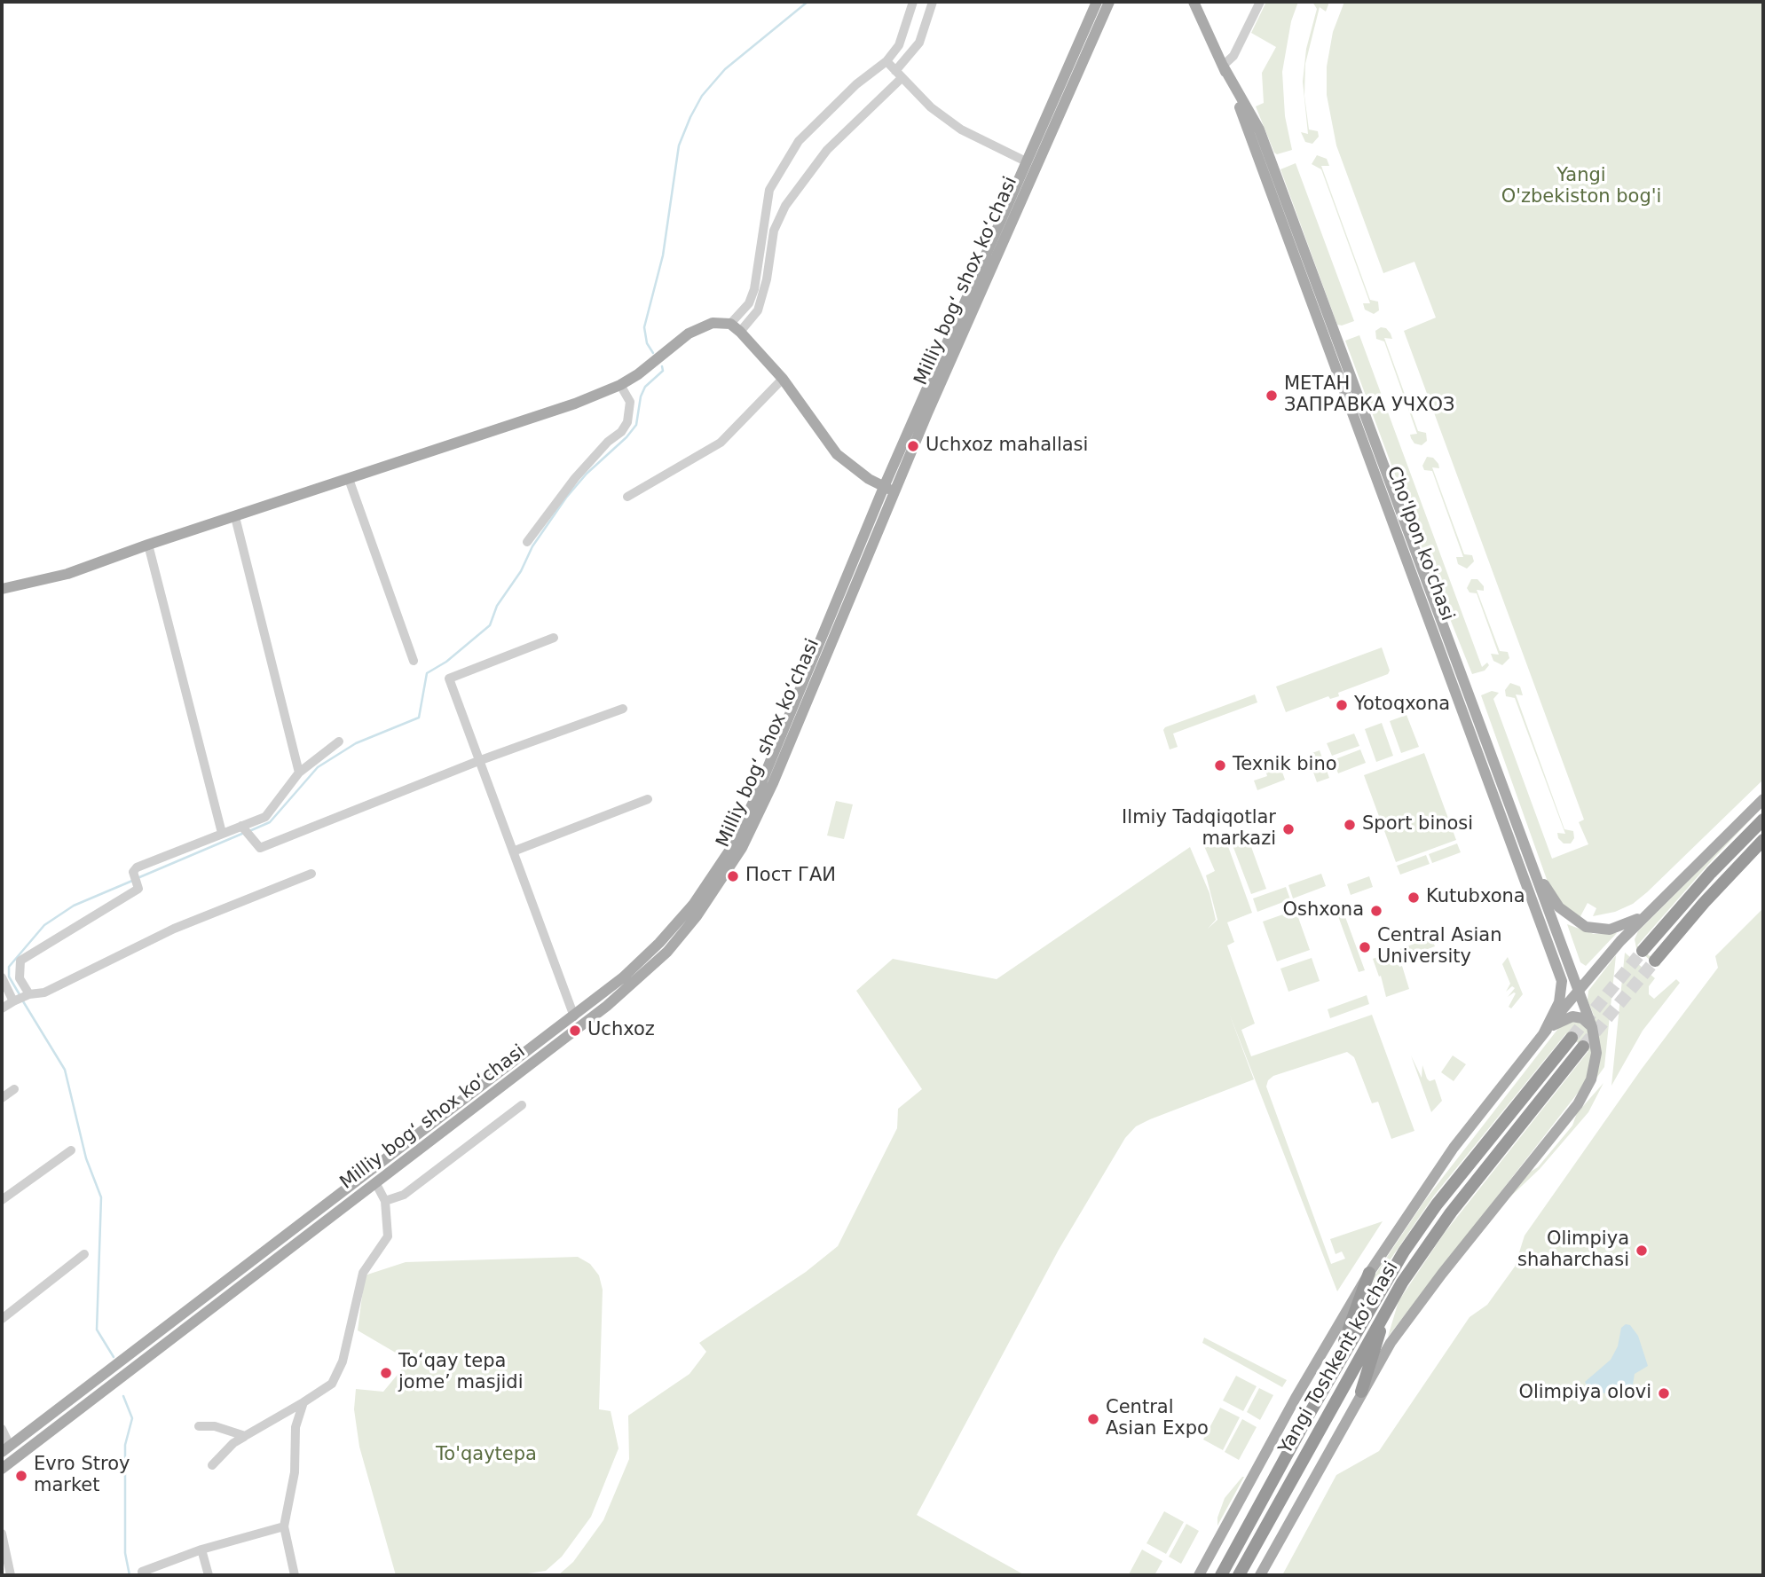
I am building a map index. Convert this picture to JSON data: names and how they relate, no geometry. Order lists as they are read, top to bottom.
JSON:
{
  "streets": {
    "highway": ["Yangi Toshkent ko‘chasi"],
    "main road": ["Milliy bog‘ shox ko‘chasi", "Cho'lpon ko'chasi"]
  },
  "parks": ["Yangi O'zbekiston bog'i", "To'qaytepa"],
  "places": [
    "МЕТАН ЗАПРАВКА УЧХОЗ",
    "Uchxoz mahallasi",
    "Yotoqxona",
    "Texnik bino",
    "Sport binosi",
    "Ilmiy Tadqiqotlar markazi",
    "Пост ГАИ",
    "Kutubxona",
    "Oshxona",
    "Central Asian University",
    "Uchxoz",
    "Olimpiya shaharchasi",
    "To‘qay tepa jome’ masjidi",
    "Olimpiya olovi",
    "Central Asian Expo",
    "Evro Stroy market"
  ]
}
